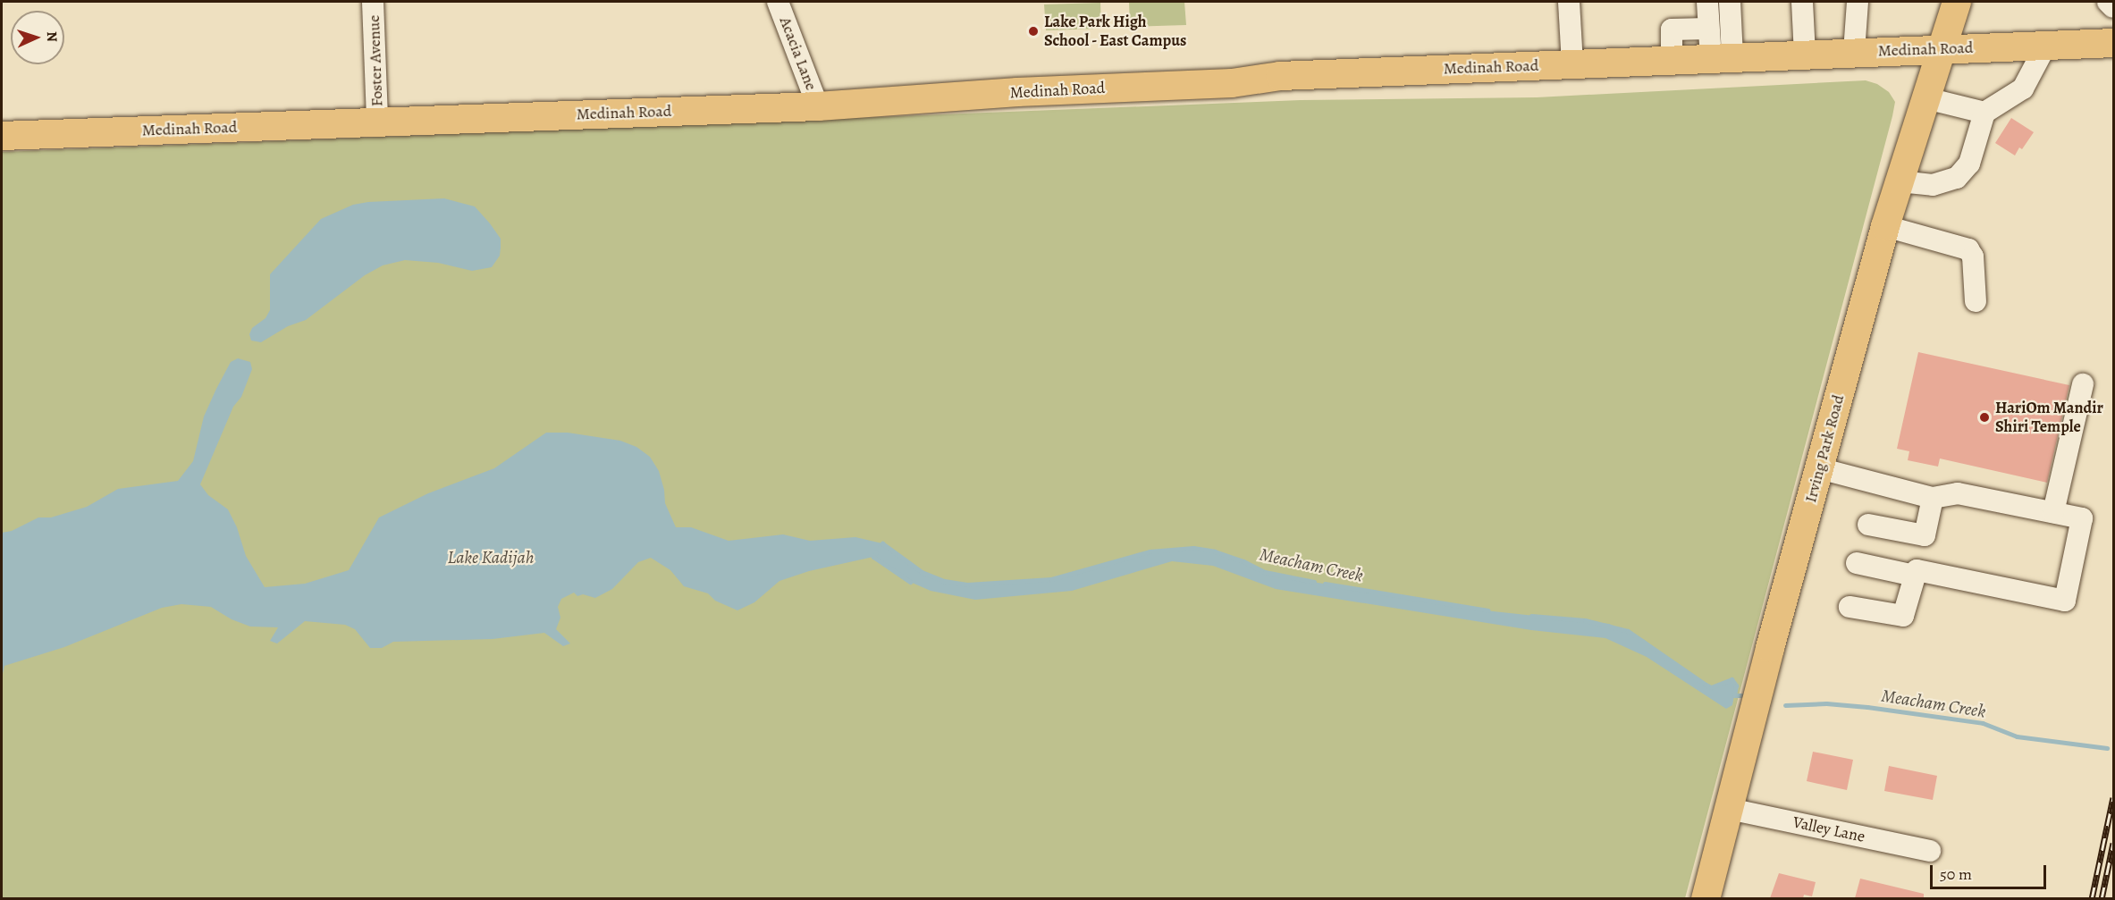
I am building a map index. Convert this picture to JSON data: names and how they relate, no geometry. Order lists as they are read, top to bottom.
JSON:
{
  "streets": {
    "main road": ["Medinah Road", "Irving Park Road"],
    "street": ["Acacia Lane", "Foster Avenue", "Valley Lane"]
  },
  "crossings": [
    ["Medinah Road", "Acacia Lane"],
    ["Medinah Road", "Foster Avenue"],
    ["Medinah Road", "Irving Park Road"],
    ["Irving Park Road", "Valley Lane"]
  ],
  "water": ["Lake Kadijah", "Meacham Creek"],
  "places": ["Lake Park High School - East Campus", "HariOm Mandir Shiri Temple"],
  "scale_bar": "50 m",
  "north": "right"
}
